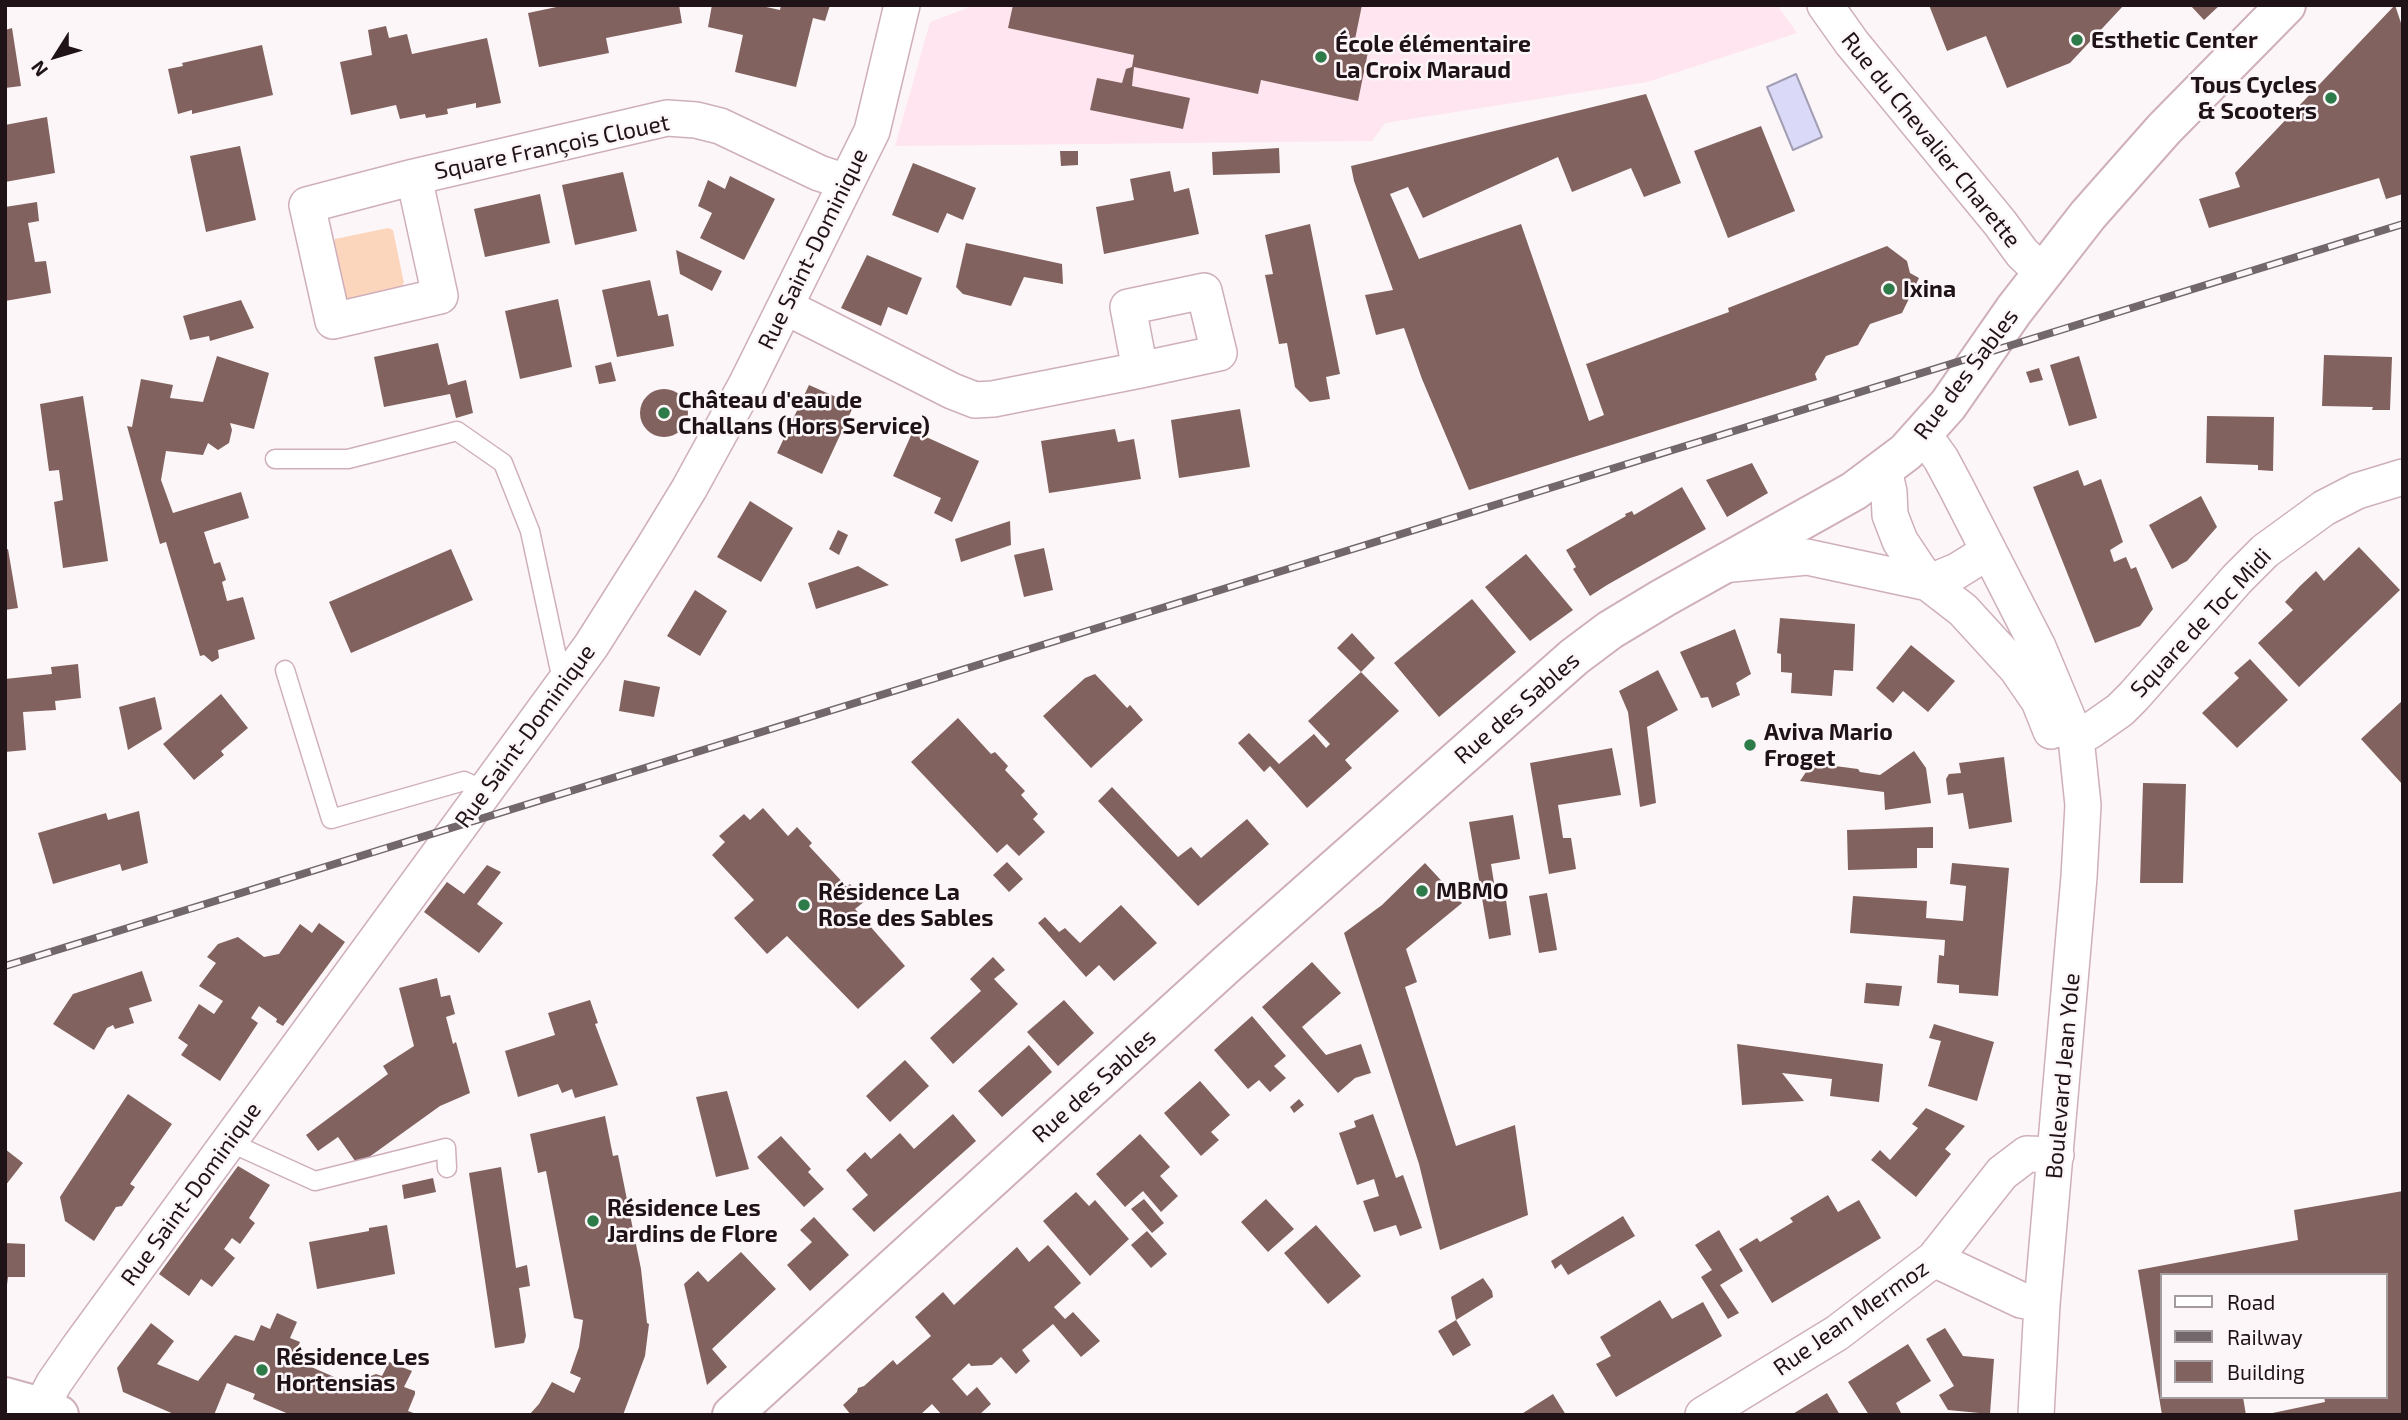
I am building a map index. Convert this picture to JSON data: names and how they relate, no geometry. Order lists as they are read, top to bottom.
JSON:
{
  "streets": {
    "main road": ["Rue des Sables"],
    "street": [
      "Rue du Chevalier Charette",
      "Square François Clouet",
      "Rue Saint-Dominique",
      "Square de Toc Midi",
      "Boulevard Jean Yole",
      "Rue Jean Mermoz"
    ]
  },
  "crossings": [
    ["Rue du Chevalier Charette", "Rue des Sables"],
    ["Square François Clouet", "Rue Saint-Dominique"],
    ["Rue des Sables", "Boulevard Jean Yole"],
    ["Square de Toc Midi", "Boulevard Jean Yole"],
    ["Boulevard Jean Yole", "Rue Jean Mermoz"]
  ],
  "places": [
    "Esthetic Center",
    "École élémentaire La Croix Maraud",
    "Tous Cycles & Scooters",
    "Ixina",
    "Château d'eau de Challans (Hors Service)",
    "Aviva Mario Froget",
    "MBMO",
    "Résidence La Rose des Sables",
    "Résidence Les Jardins de Flore",
    "Résidence Les Hortensias"
  ],
  "legend": ["Road", "Railway", "Building"],
  "north": "bottom left"
}
